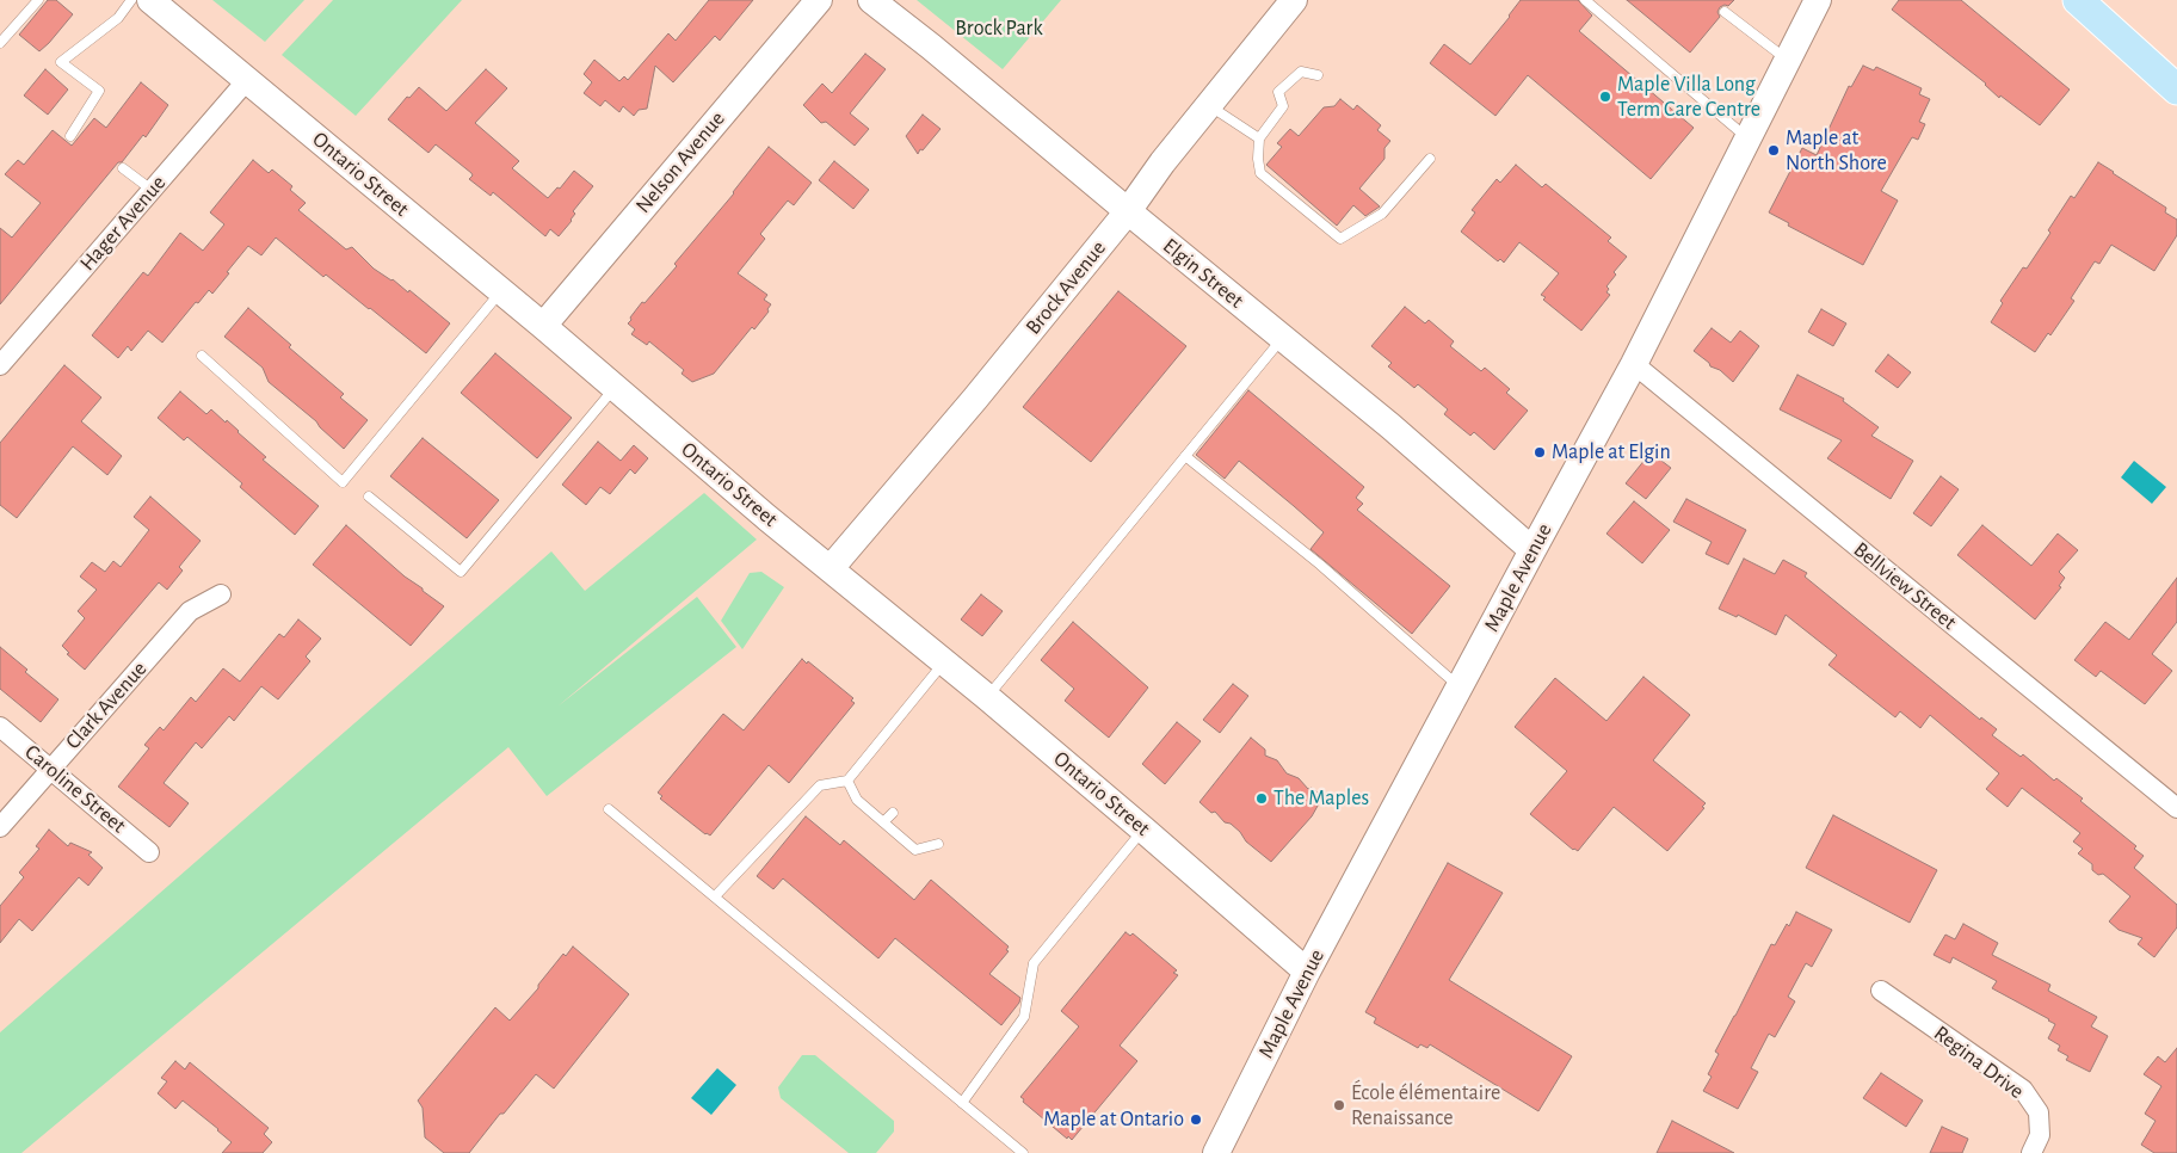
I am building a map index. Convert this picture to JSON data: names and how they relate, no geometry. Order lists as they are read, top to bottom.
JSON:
{
  "streets": {
    "street": [
      "Nelson Avenue",
      "Ontario Street",
      "Hager Avenue",
      "Elgin Street",
      "Brock Avenue",
      "Maple Avenue",
      "Bellview Street",
      "Clark Avenue",
      "Caroline Street",
      "Regina Drive"
    ]
  },
  "crossings": [
    ["Nelson Avenue", "Ontario Street"],
    ["Ontario Street", "Hager Avenue"],
    ["Ontario Street", "Brock Avenue"],
    ["Ontario Street", "Maple Avenue"],
    ["Elgin Street", "Brock Avenue"],
    ["Elgin Street", "Maple Avenue"],
    ["Maple Avenue", "Bellview Street"],
    ["Clark Avenue", "Caroline Street"]
  ],
  "parks": ["Brock Park"],
  "places": [
    "Maple Villa Long Term Care Centre",
    "Maple at North Shore",
    "Maple at Elgin",
    "The Maples",
    "École élémentaire Renaissance",
    "Maple at Ontario"
  ]
}
